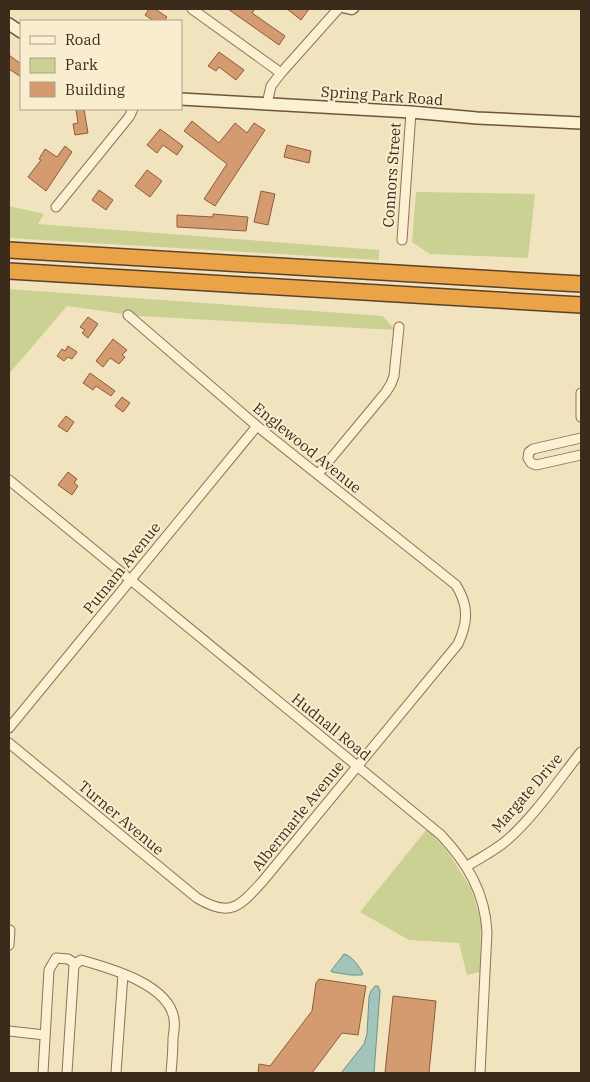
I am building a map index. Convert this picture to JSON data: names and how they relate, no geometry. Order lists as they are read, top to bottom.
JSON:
{
  "streets": {
    "main road": ["Spring Park Road"],
    "street": [
      "Connors Street",
      "Englewood Avenue",
      "Putnam Avenue",
      "Hudnall Road",
      "Margate Drive",
      "Albermarle Avenue",
      "Turner Avenue"
    ]
  },
  "crossings": [
    ["Spring Park Road", "Connors Street"],
    ["Englewood Avenue", "Putnam Avenue"],
    ["Englewood Avenue", "Albermarle Avenue"],
    ["Putnam Avenue", "Hudnall Road"],
    ["Hudnall Road", "Margate Drive"],
    ["Hudnall Road", "Albermarle Avenue"],
    ["Albermarle Avenue", "Turner Avenue"]
  ],
  "legend": ["Road", "Park", "Building"]
}
